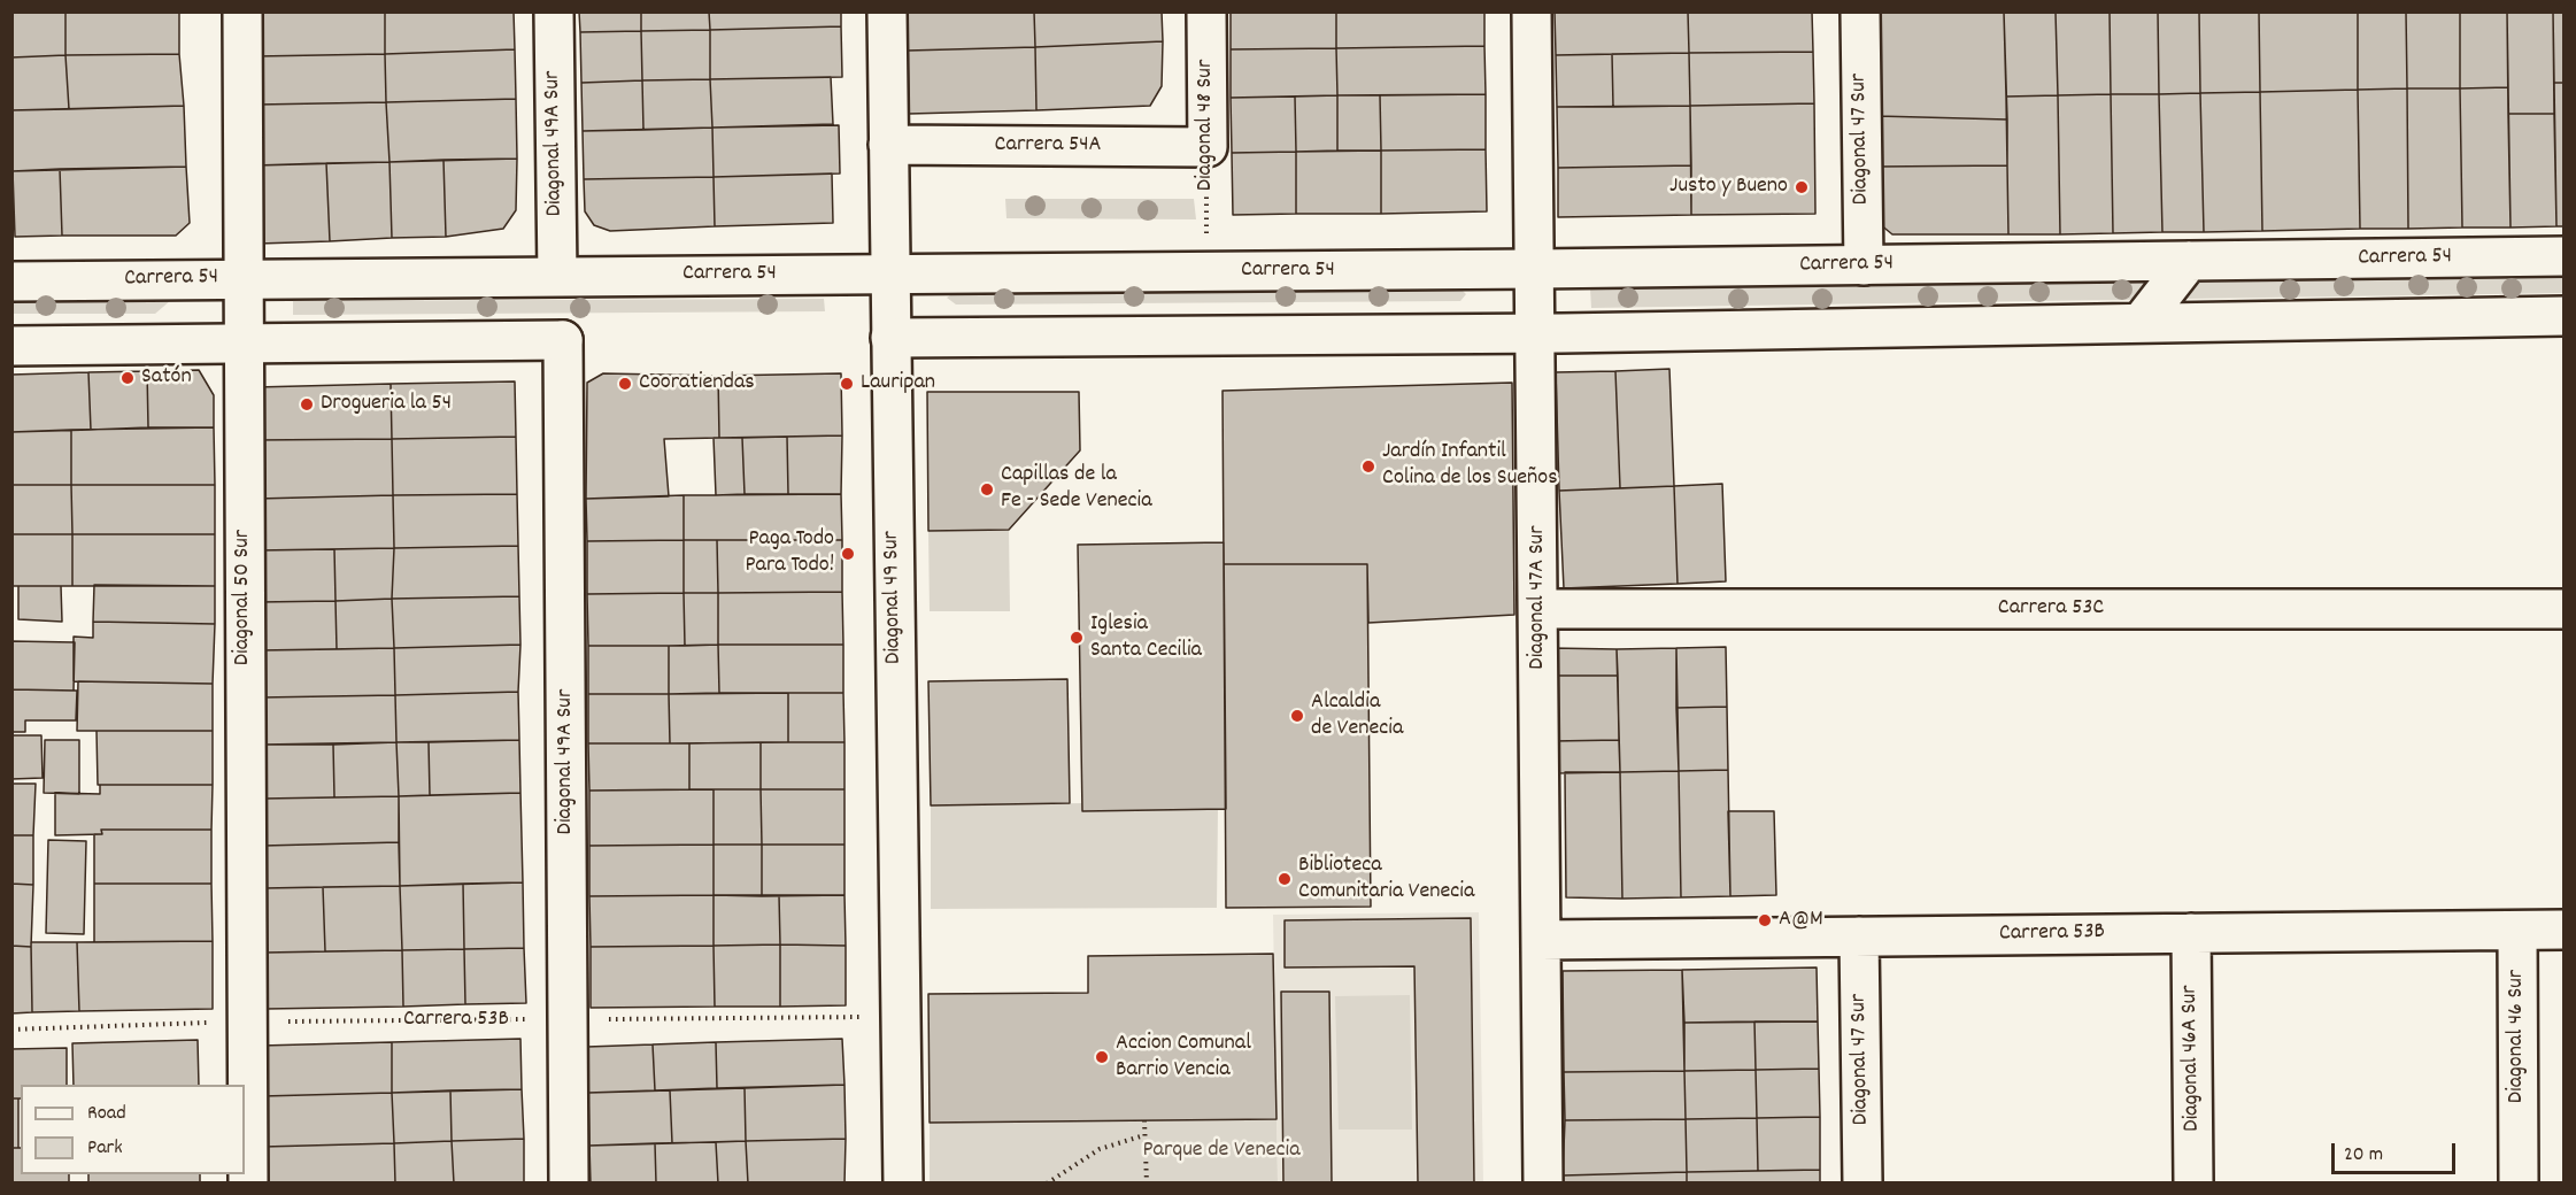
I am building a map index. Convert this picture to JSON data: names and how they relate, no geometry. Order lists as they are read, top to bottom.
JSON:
{
  "streets": {
    "street": [
      "Diagonal 48 Sur",
      "Diagonal 47 Sur",
      "Diagonal 49A Sur",
      "Carrera 54A",
      "Carrera 54",
      "Diagonal 50 Sur",
      "Diagonal 49 Sur",
      "Diagonal 47A Sur",
      "Carrera 53C",
      "Carrera 53B",
      "Diagonal 46 Sur",
      "Diagonal 46A Sur"
    ]
  },
  "crossings": [
    ["Diagonal 48 Sur", "Carrera 54A"],
    ["Diagonal 47 Sur", "Carrera 54"],
    ["Diagonal 47 Sur", "Carrera 53B"],
    ["Diagonal 49A Sur", "Carrera 54"],
    ["Diagonal 49A Sur", "Diagonal 50 Sur"],
    ["Diagonal 49A Sur", "Carrera 53B"],
    ["Carrera 54A", "Diagonal 49 Sur"],
    ["Carrera 54", "Diagonal 50 Sur"],
    ["Carrera 54", "Diagonal 49 Sur"],
    ["Carrera 54", "Diagonal 47A Sur"],
    ["Diagonal 50 Sur", "Carrera 53B"],
    ["Diagonal 49 Sur", "Carrera 53B"],
    ["Diagonal 47A Sur", "Carrera 53C"],
    ["Diagonal 47A Sur", "Carrera 53B"],
    ["Carrera 53B", "Diagonal 46 Sur"],
    ["Carrera 53B", "Diagonal 46A Sur"]
  ],
  "parks": ["Parque de Venecia"],
  "places": [
    "Justo y Bueno",
    "Satón",
    "Cooratiendas",
    "Lauripan",
    "Drogueria la 54",
    "Jardín Infantil Colina de los Sueños",
    "Capillas de la Fe - Sede Venecia",
    "Paga Todo Para Todo!",
    "Iglesia Santa Cecilia",
    "Alcaldia de Venecia",
    "Biblioteca Comunitaria Venecia",
    "A@M",
    "Accion Comunal Barrio Vencia"
  ],
  "legend": ["Road", "Park"],
  "scale_bar": "20 m"
}
